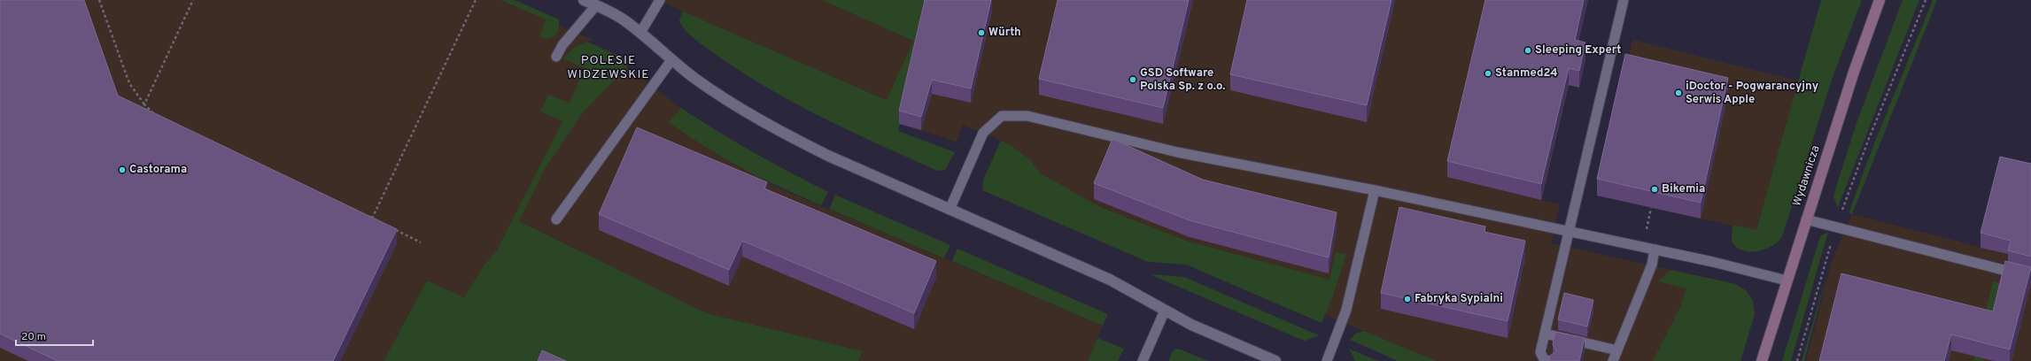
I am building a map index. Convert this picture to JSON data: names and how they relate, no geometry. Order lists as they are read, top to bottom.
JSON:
{
  "streets": {
    "street": ["Wydawnicza"]
  },
  "districts": ["POLESIE WIDZEWSKIE"],
  "places": [
    "Würth",
    "Sleeping Expert",
    "Stanmed24",
    "GSD Software Polska Sp. z o.o.",
    "iDoctor - Pogwarancyjny Serwis Apple",
    "Castorama",
    "Bikemia",
    "Fabryka Sypialni"
  ],
  "scale_bar": "20 m"
}
